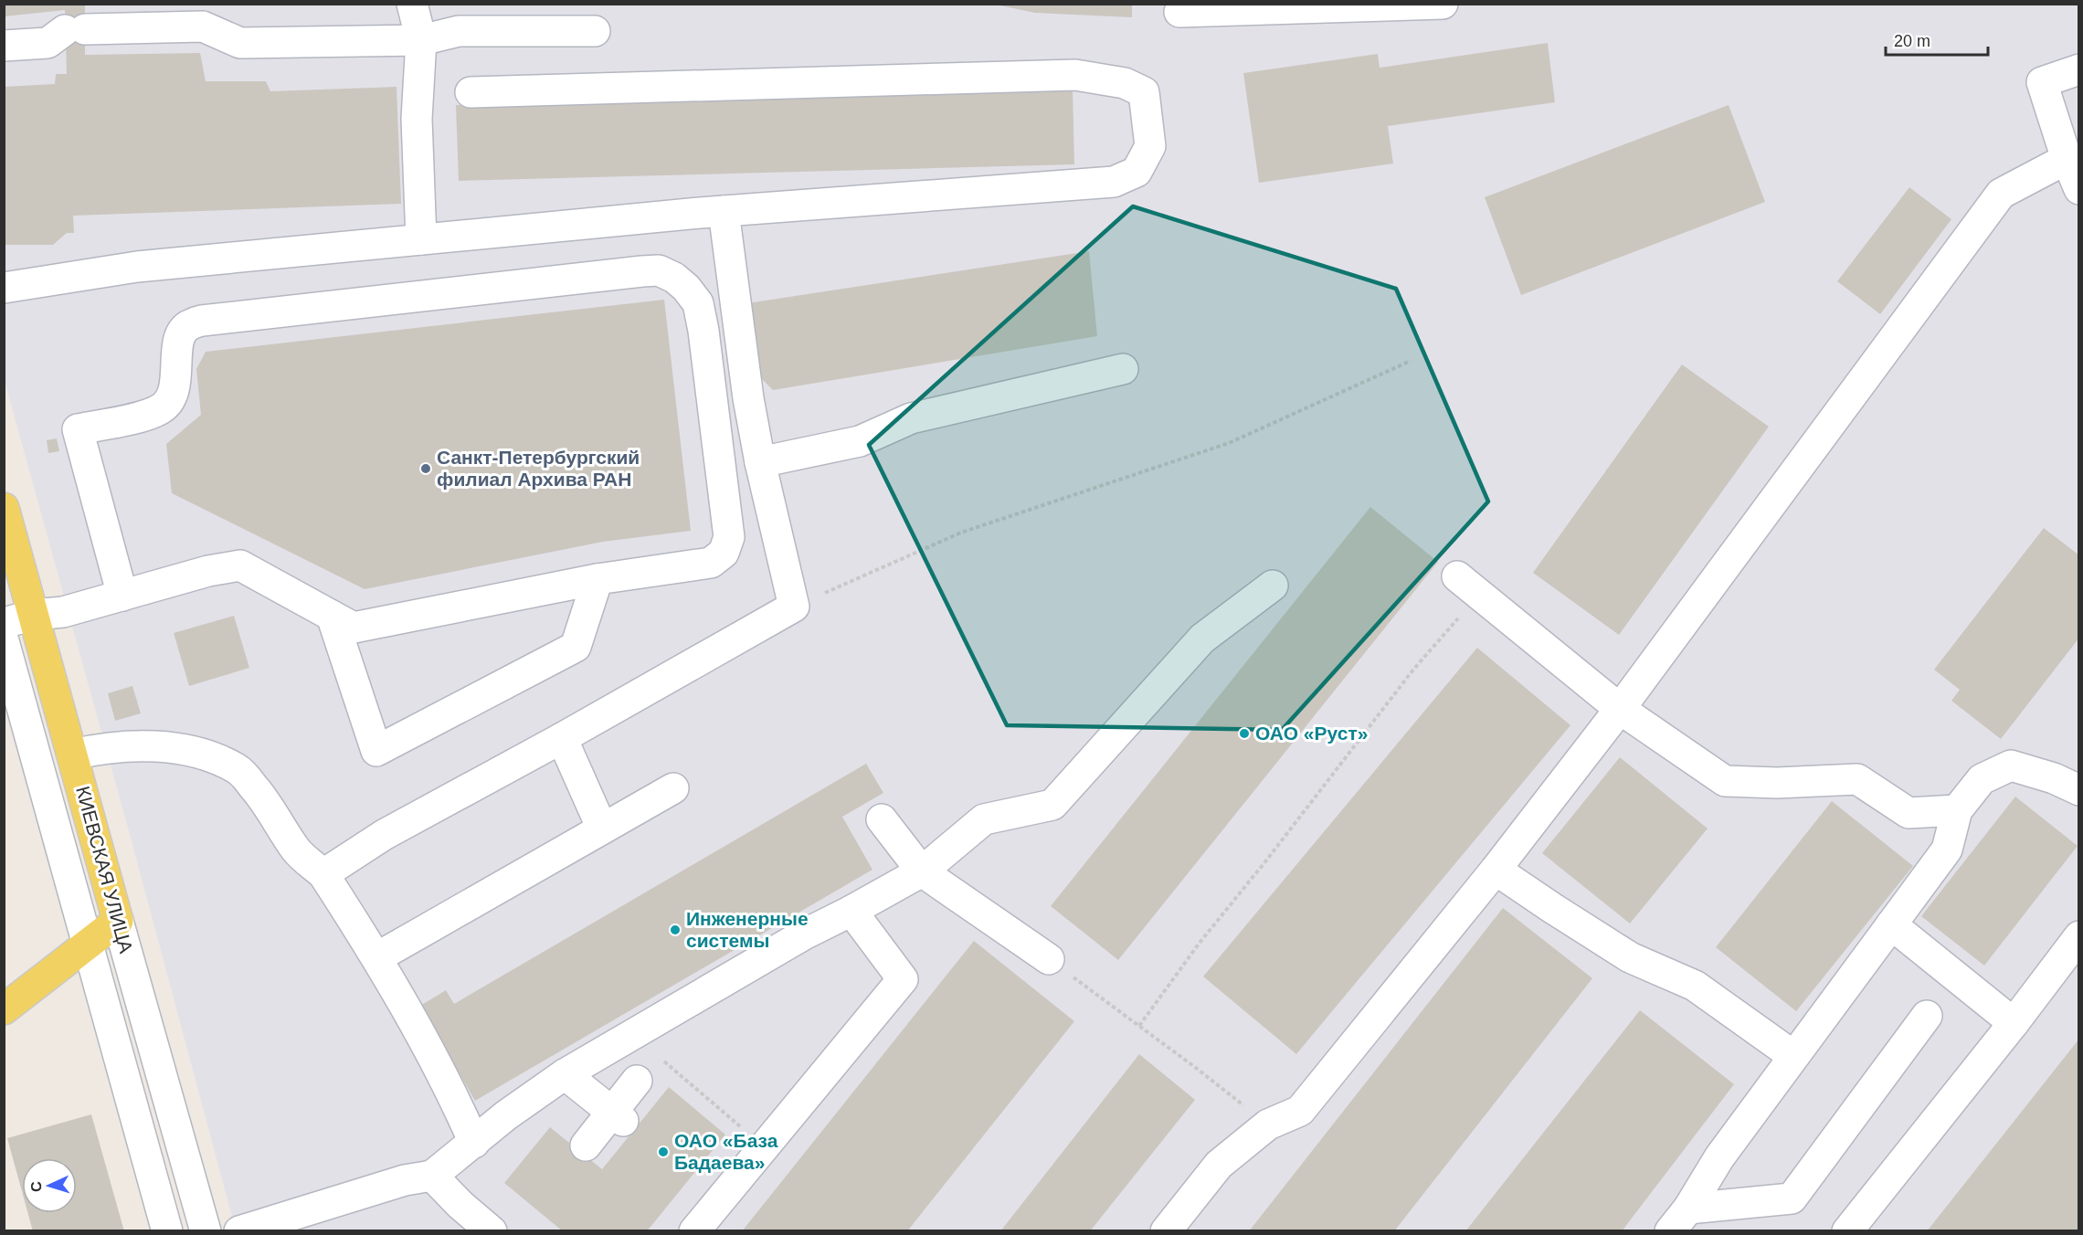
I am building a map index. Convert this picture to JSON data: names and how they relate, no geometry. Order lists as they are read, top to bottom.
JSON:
{
  "streets": {
    "main road": ["КИЕВСКАЯ УЛИЦА"]
  },
  "places": [
    "Санкт-Петербургский филиал Архива РАН",
    "ОАО «Руст»",
    "Инженерные системы",
    "ОАО «База Бадаева»"
  ],
  "scale_bar": "20 m",
  "north": "left"
}
